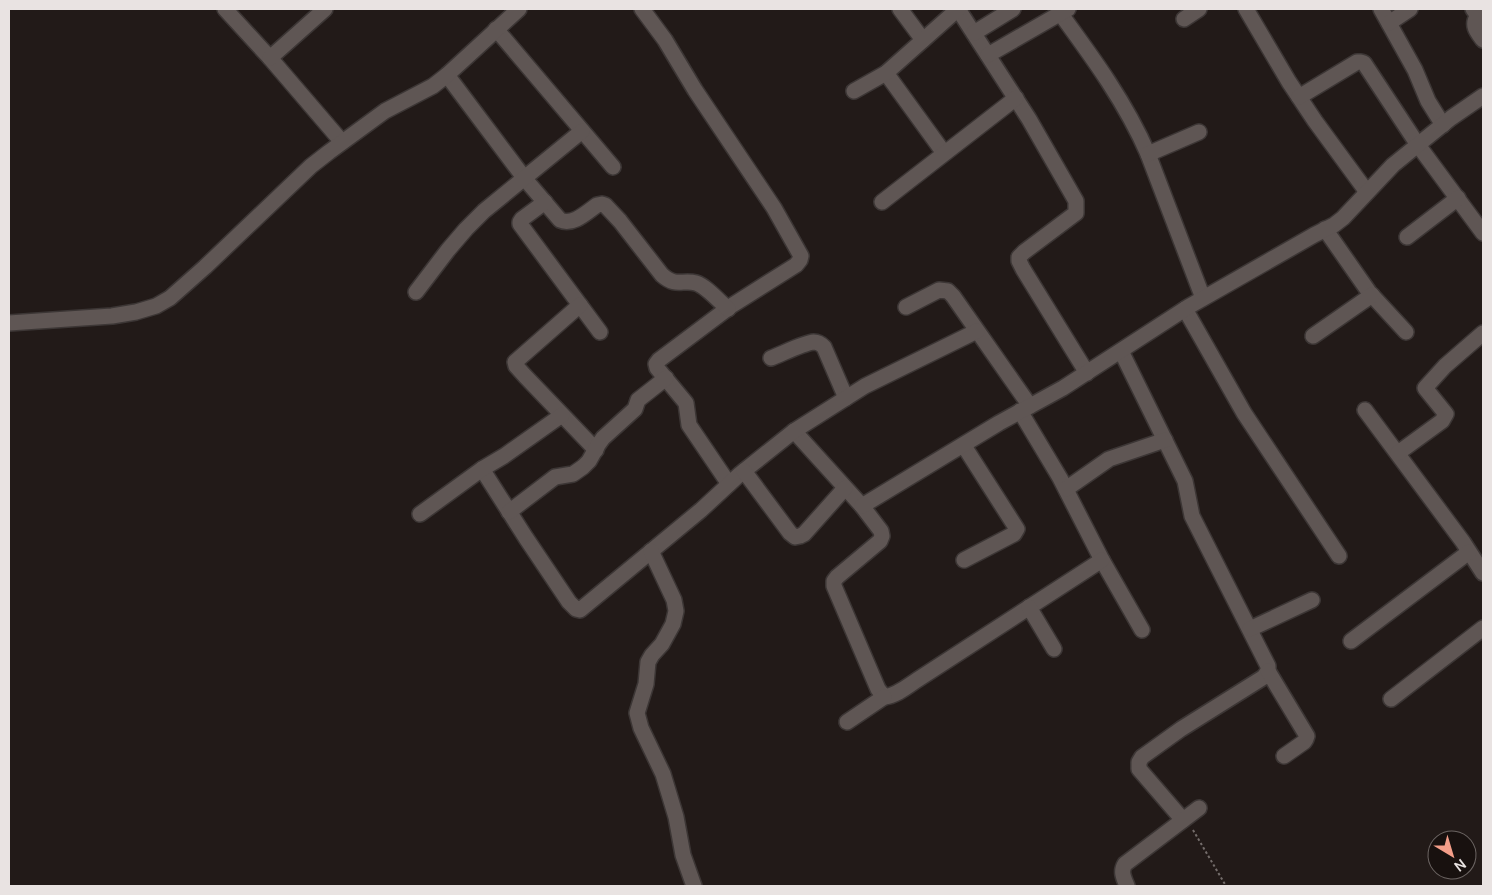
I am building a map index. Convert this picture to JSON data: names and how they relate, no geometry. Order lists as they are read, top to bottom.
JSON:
{
  "north": "bottom right"
}
